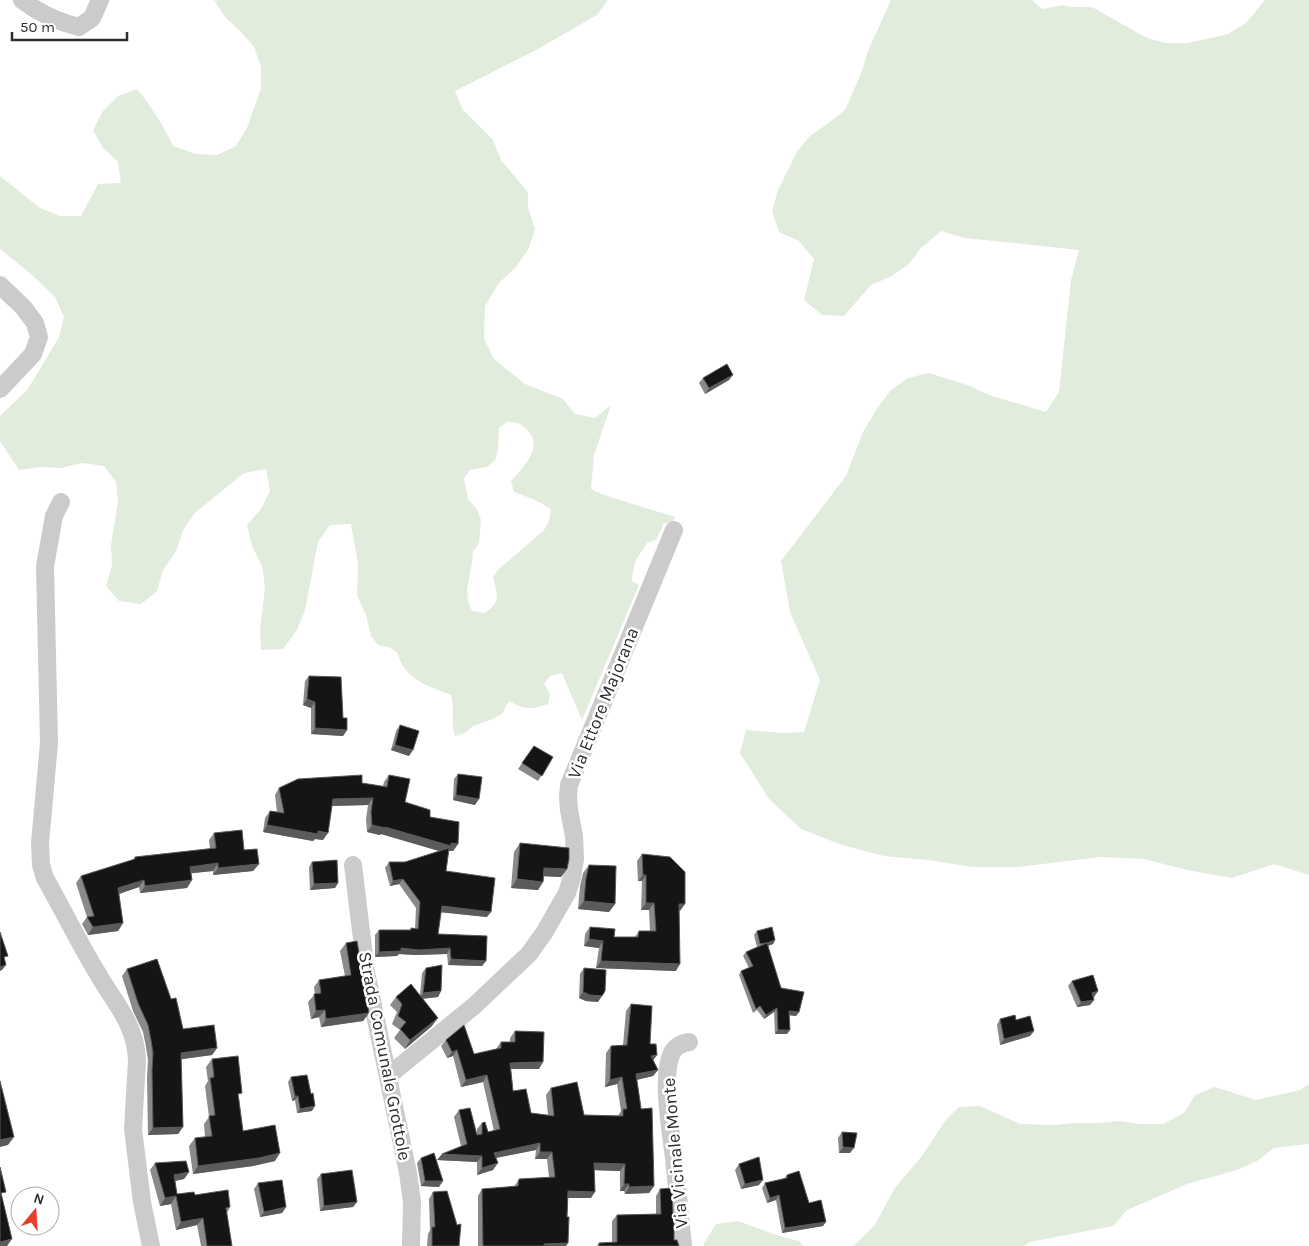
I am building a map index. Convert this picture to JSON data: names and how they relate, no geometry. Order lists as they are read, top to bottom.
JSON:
{
  "streets": {
    "street": ["Via Ettore Majorana", "Strada Comunale Grottole", "Via Vicinale Monte"]
  },
  "crossings": [
    ["Via Ettore Majorana", "Strada Comunale Grottole"]
  ],
  "scale_bar": "50 m",
  "north": "top"
}
